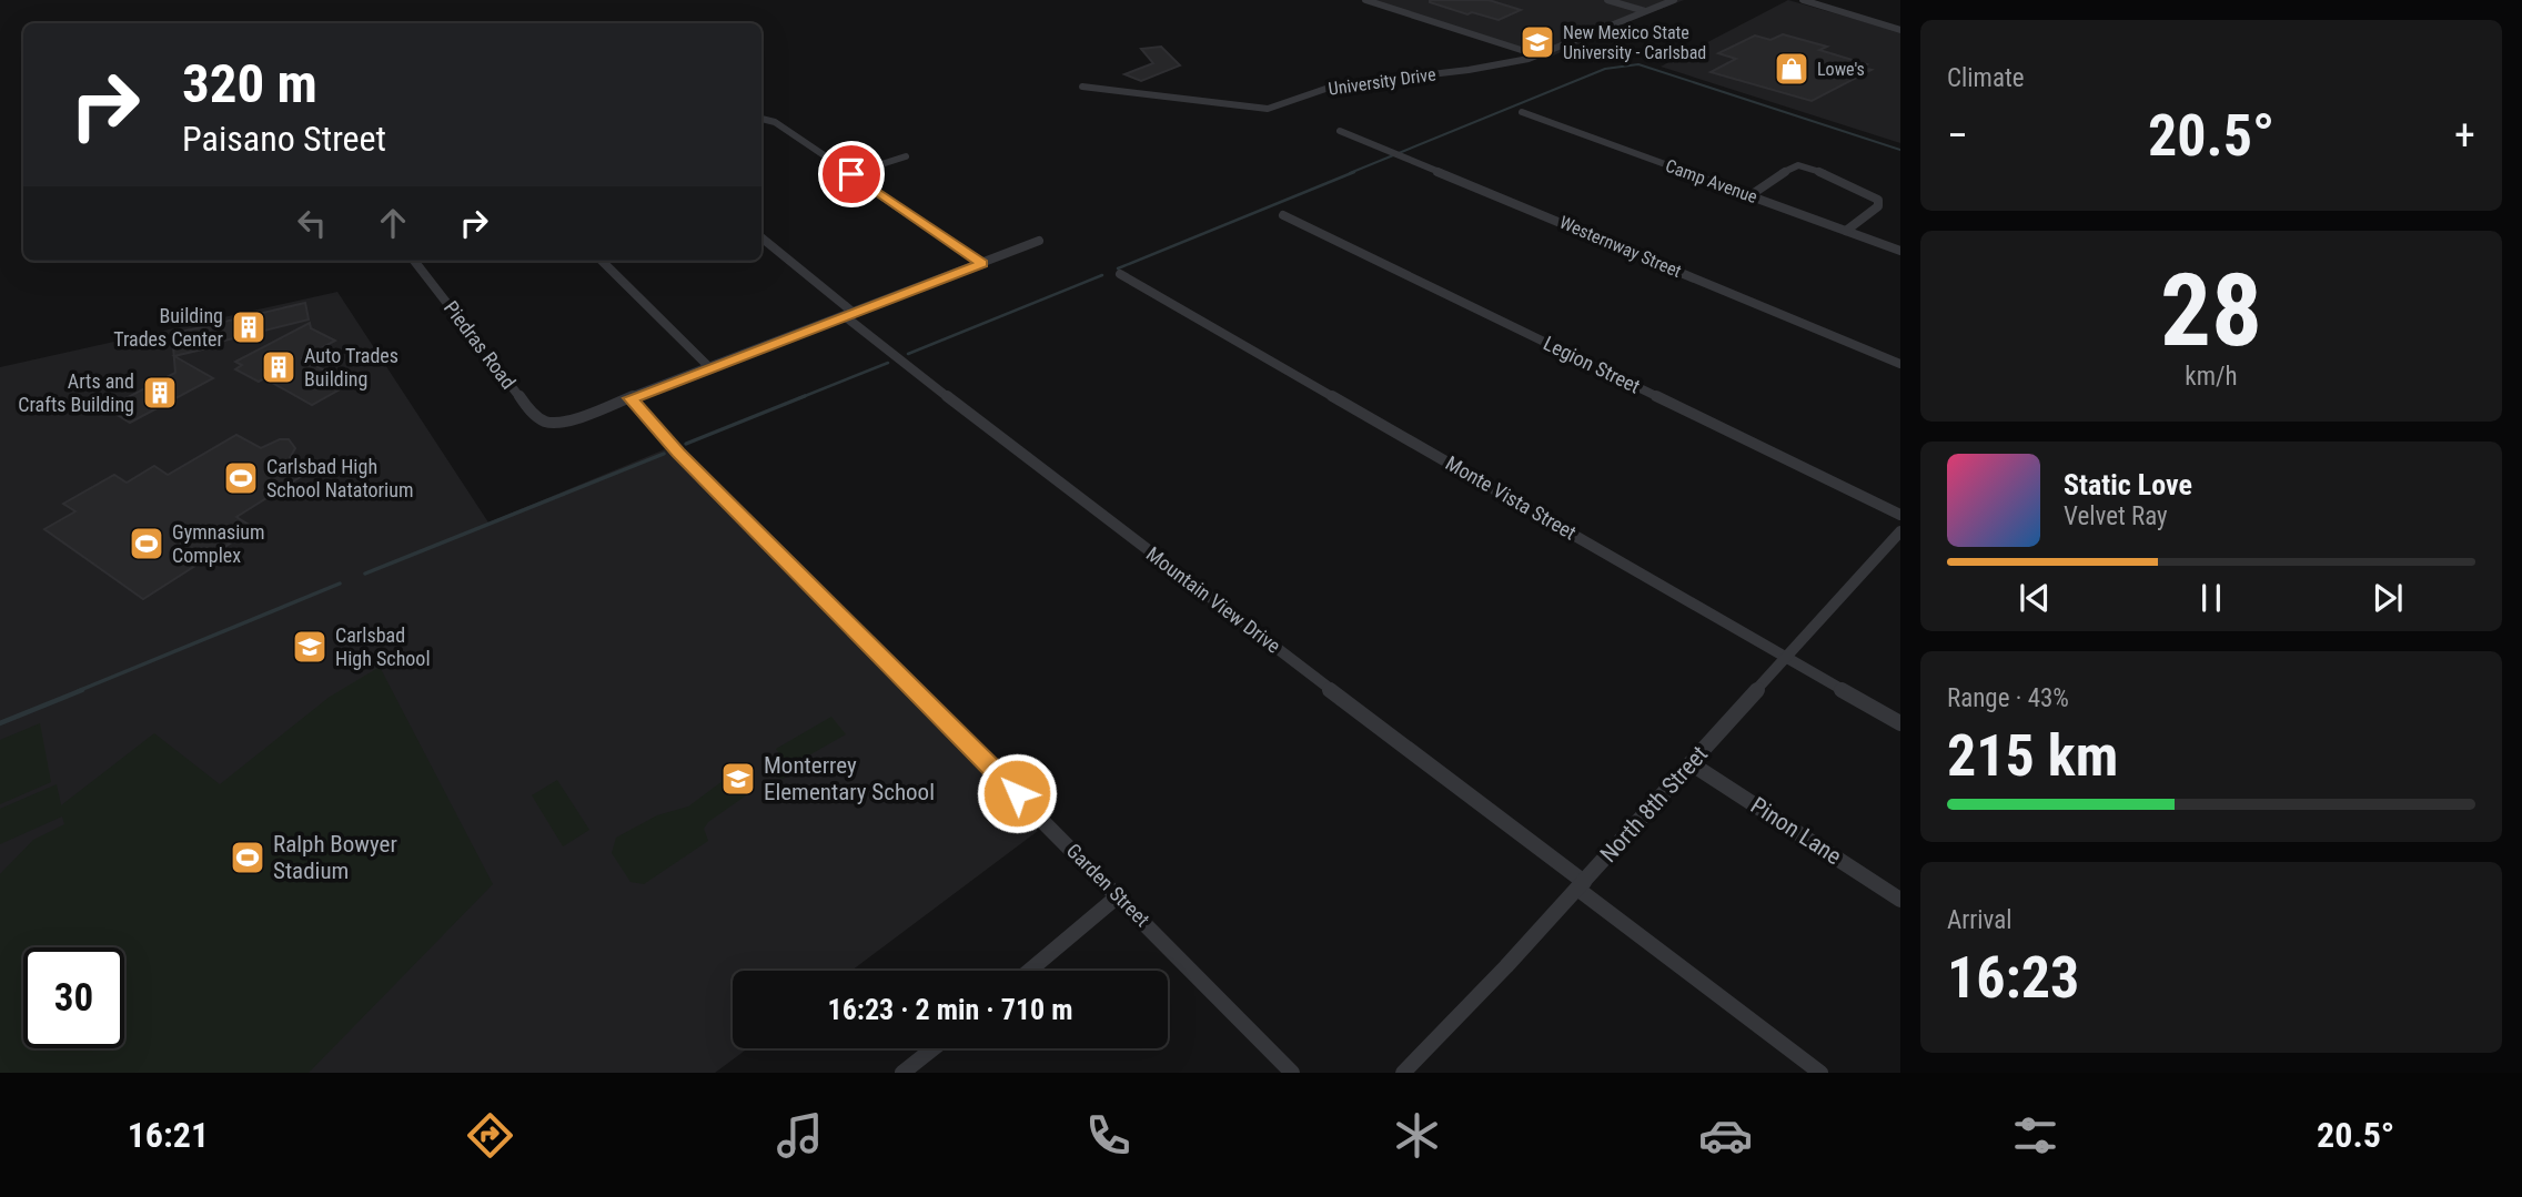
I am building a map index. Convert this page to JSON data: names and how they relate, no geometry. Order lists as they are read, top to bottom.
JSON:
{
  "streets": {
    "street": [
      "University Drive",
      "Camp Avenue",
      "Westernway Street",
      "Piedras Road",
      "Legion Street",
      "Monte Vista Street",
      "Mountain View Drive",
      "North 8th Street",
      "Pinon Lane",
      "Garden Street"
    ]
  },
  "crossings": [
    ["Piedras Road", "Garden Street"],
    ["Monte Vista Street", "North 8th Street"],
    ["Mountain View Drive", "North 8th Street"],
    ["North 8th Street", "Pinon Lane"]
  ],
  "places": {
    "school or university": ["New Mexico State University - Carlsbad", "Carlsbad High School", "Monterrey Elementary School"],
    "shop": ["Lowe's"],
    "building": ["Building Trades Center", "Auto Trades Building", "Arts and Crafts Building"],
    "sports": ["Carlsbad High School Natatorium", "Gymnasium Complex", "Ralph Bowyer Stadium"]
  },
  "page": {
    "tile": [
      "Climate",
      ["28", "km/h"],
      ["Range · 43%", "215 km"],
      ["Arrival", "16:23"]
    ],
    "turn": ["320 m", "Paisano Street"],
    "heat": ["−", "20.5°", "+"],
    "song": ["Static Love", "Velvet Ray"],
    "limit": "30",
    "trip": "16:23 · 2 min · 710 m",
    "tabs": ["16:21", "20.5°"]
  }
}
